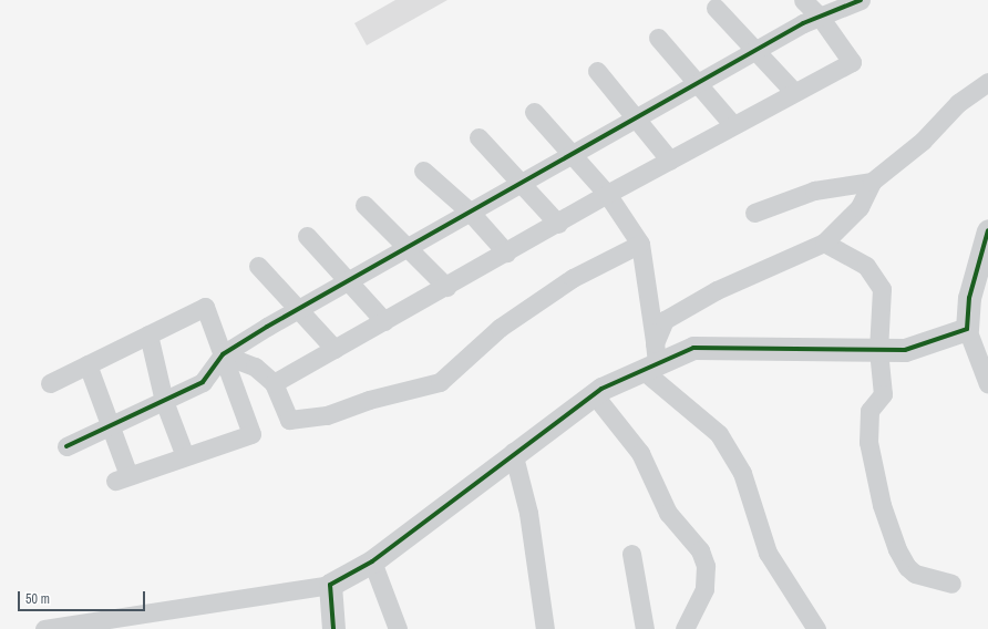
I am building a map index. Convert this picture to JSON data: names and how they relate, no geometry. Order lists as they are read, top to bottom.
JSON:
{
  "scale_bar": "50 m"
}
